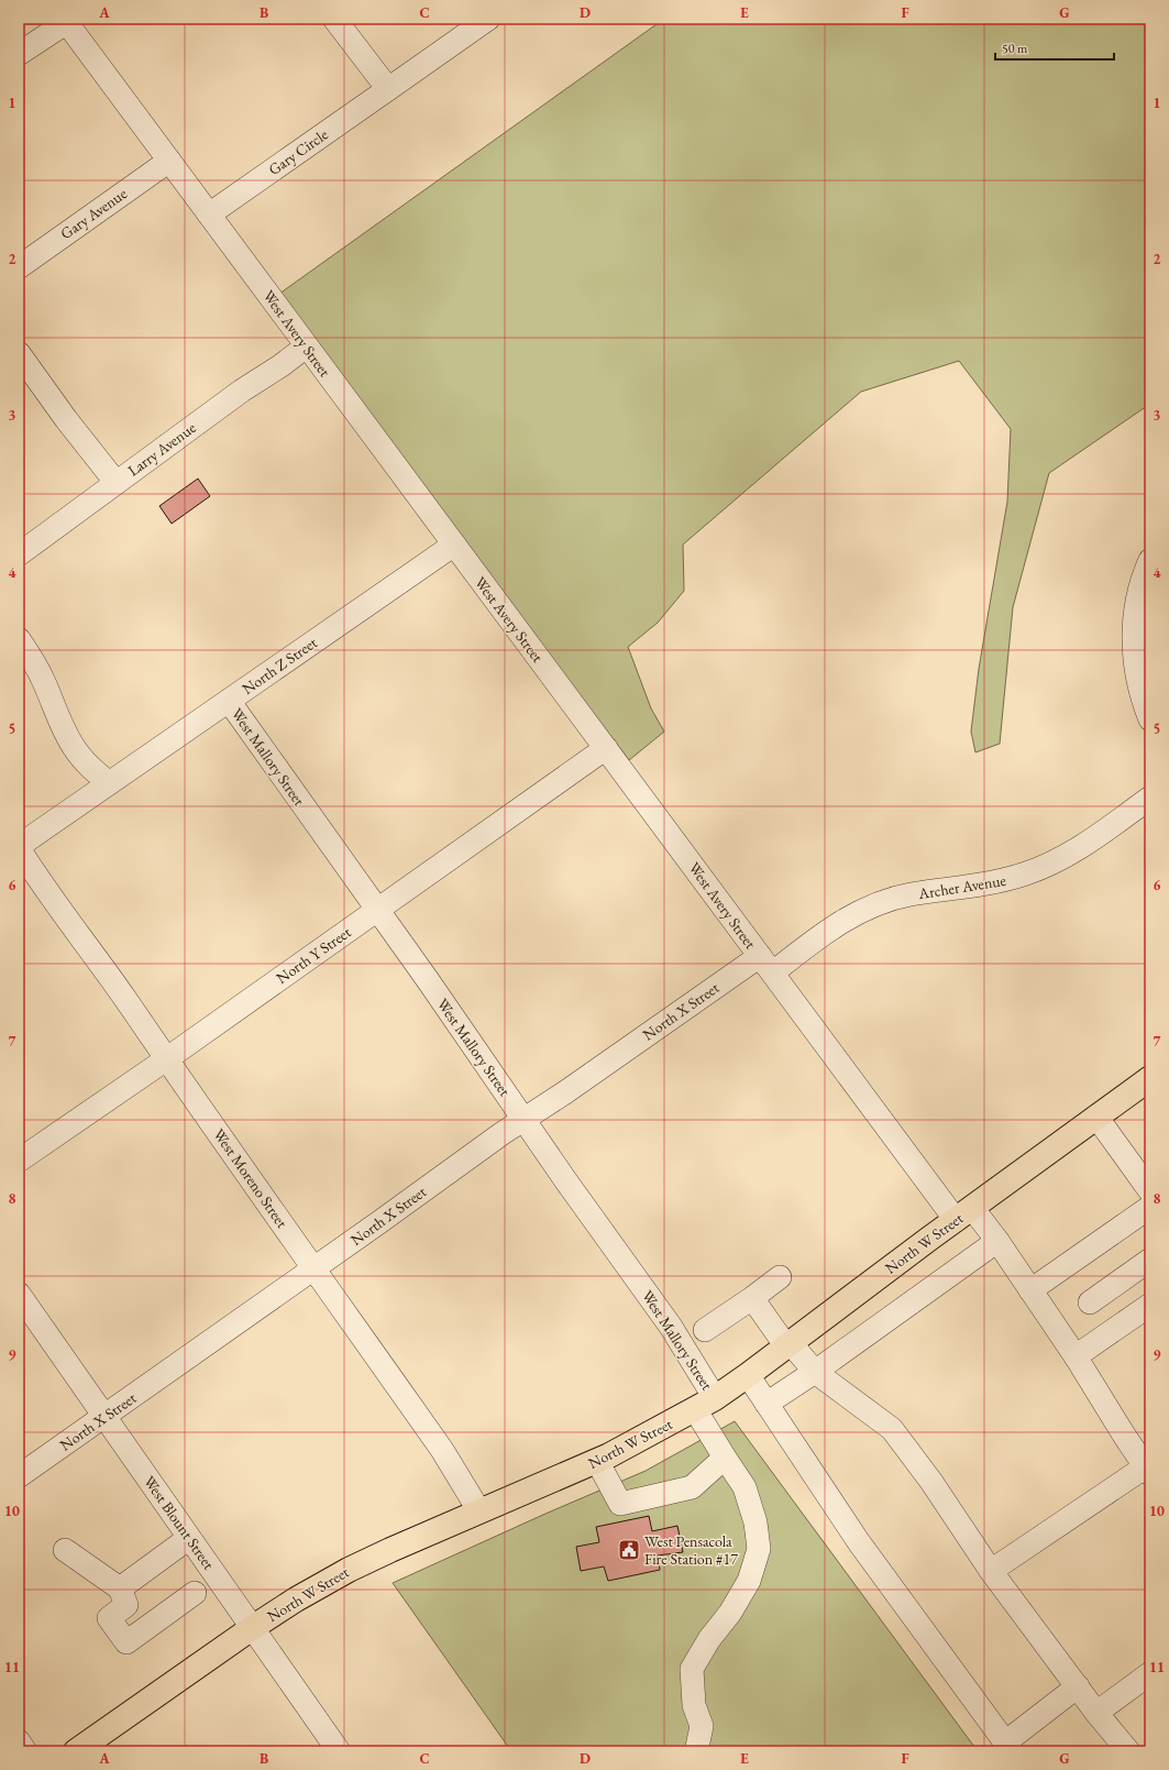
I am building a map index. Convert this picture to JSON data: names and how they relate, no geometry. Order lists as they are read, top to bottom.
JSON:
{
  "streets": {
    "main road": ["North W Street"],
    "street": [
      "Gary Circle",
      "Gary Avenue",
      "West Avery Street",
      "Larry Avenue",
      "North Z Street",
      "West Mallory Street",
      "Archer Avenue",
      "North Y Street",
      "North X Street",
      "West Moreno Street",
      "West Blount Street"
    ]
  },
  "crossings": [
    ["Gary Circle", "West Avery Street"],
    ["Gary Avenue", "West Avery Street"],
    ["West Avery Street", "Larry Avenue"],
    ["West Avery Street", "North Z Street"],
    ["West Avery Street", "Archer Avenue"],
    ["West Avery Street", "North Y Street"],
    ["West Avery Street", "North X Street"],
    ["West Avery Street", "North W Street"],
    ["North Z Street", "West Mallory Street"],
    ["North Z Street", "West Moreno Street"],
    ["West Mallory Street", "North Y Street"],
    ["West Mallory Street", "North X Street"],
    ["West Mallory Street", "North W Street"],
    ["Archer Avenue", "North X Street"],
    ["North Y Street", "West Moreno Street"],
    ["North X Street", "West Moreno Street"],
    ["North X Street", "West Blount Street"],
    ["West Moreno Street", "North W Street"],
    ["North W Street", "West Blount Street"]
  ],
  "places": {
    "public building": ["West Pensacola Fire Station #17"]
  },
  "scale_bar": "50 m",
  "grid": {
    "columns": [
      "A",
      "B",
      "C",
      "D",
      "E",
      "F",
      "G"
    ],
    "rows": [
      "1",
      "2",
      "3",
      "4",
      "5",
      "6",
      "7",
      "8",
      "9",
      "10",
      "11"
    ]
  }
}
